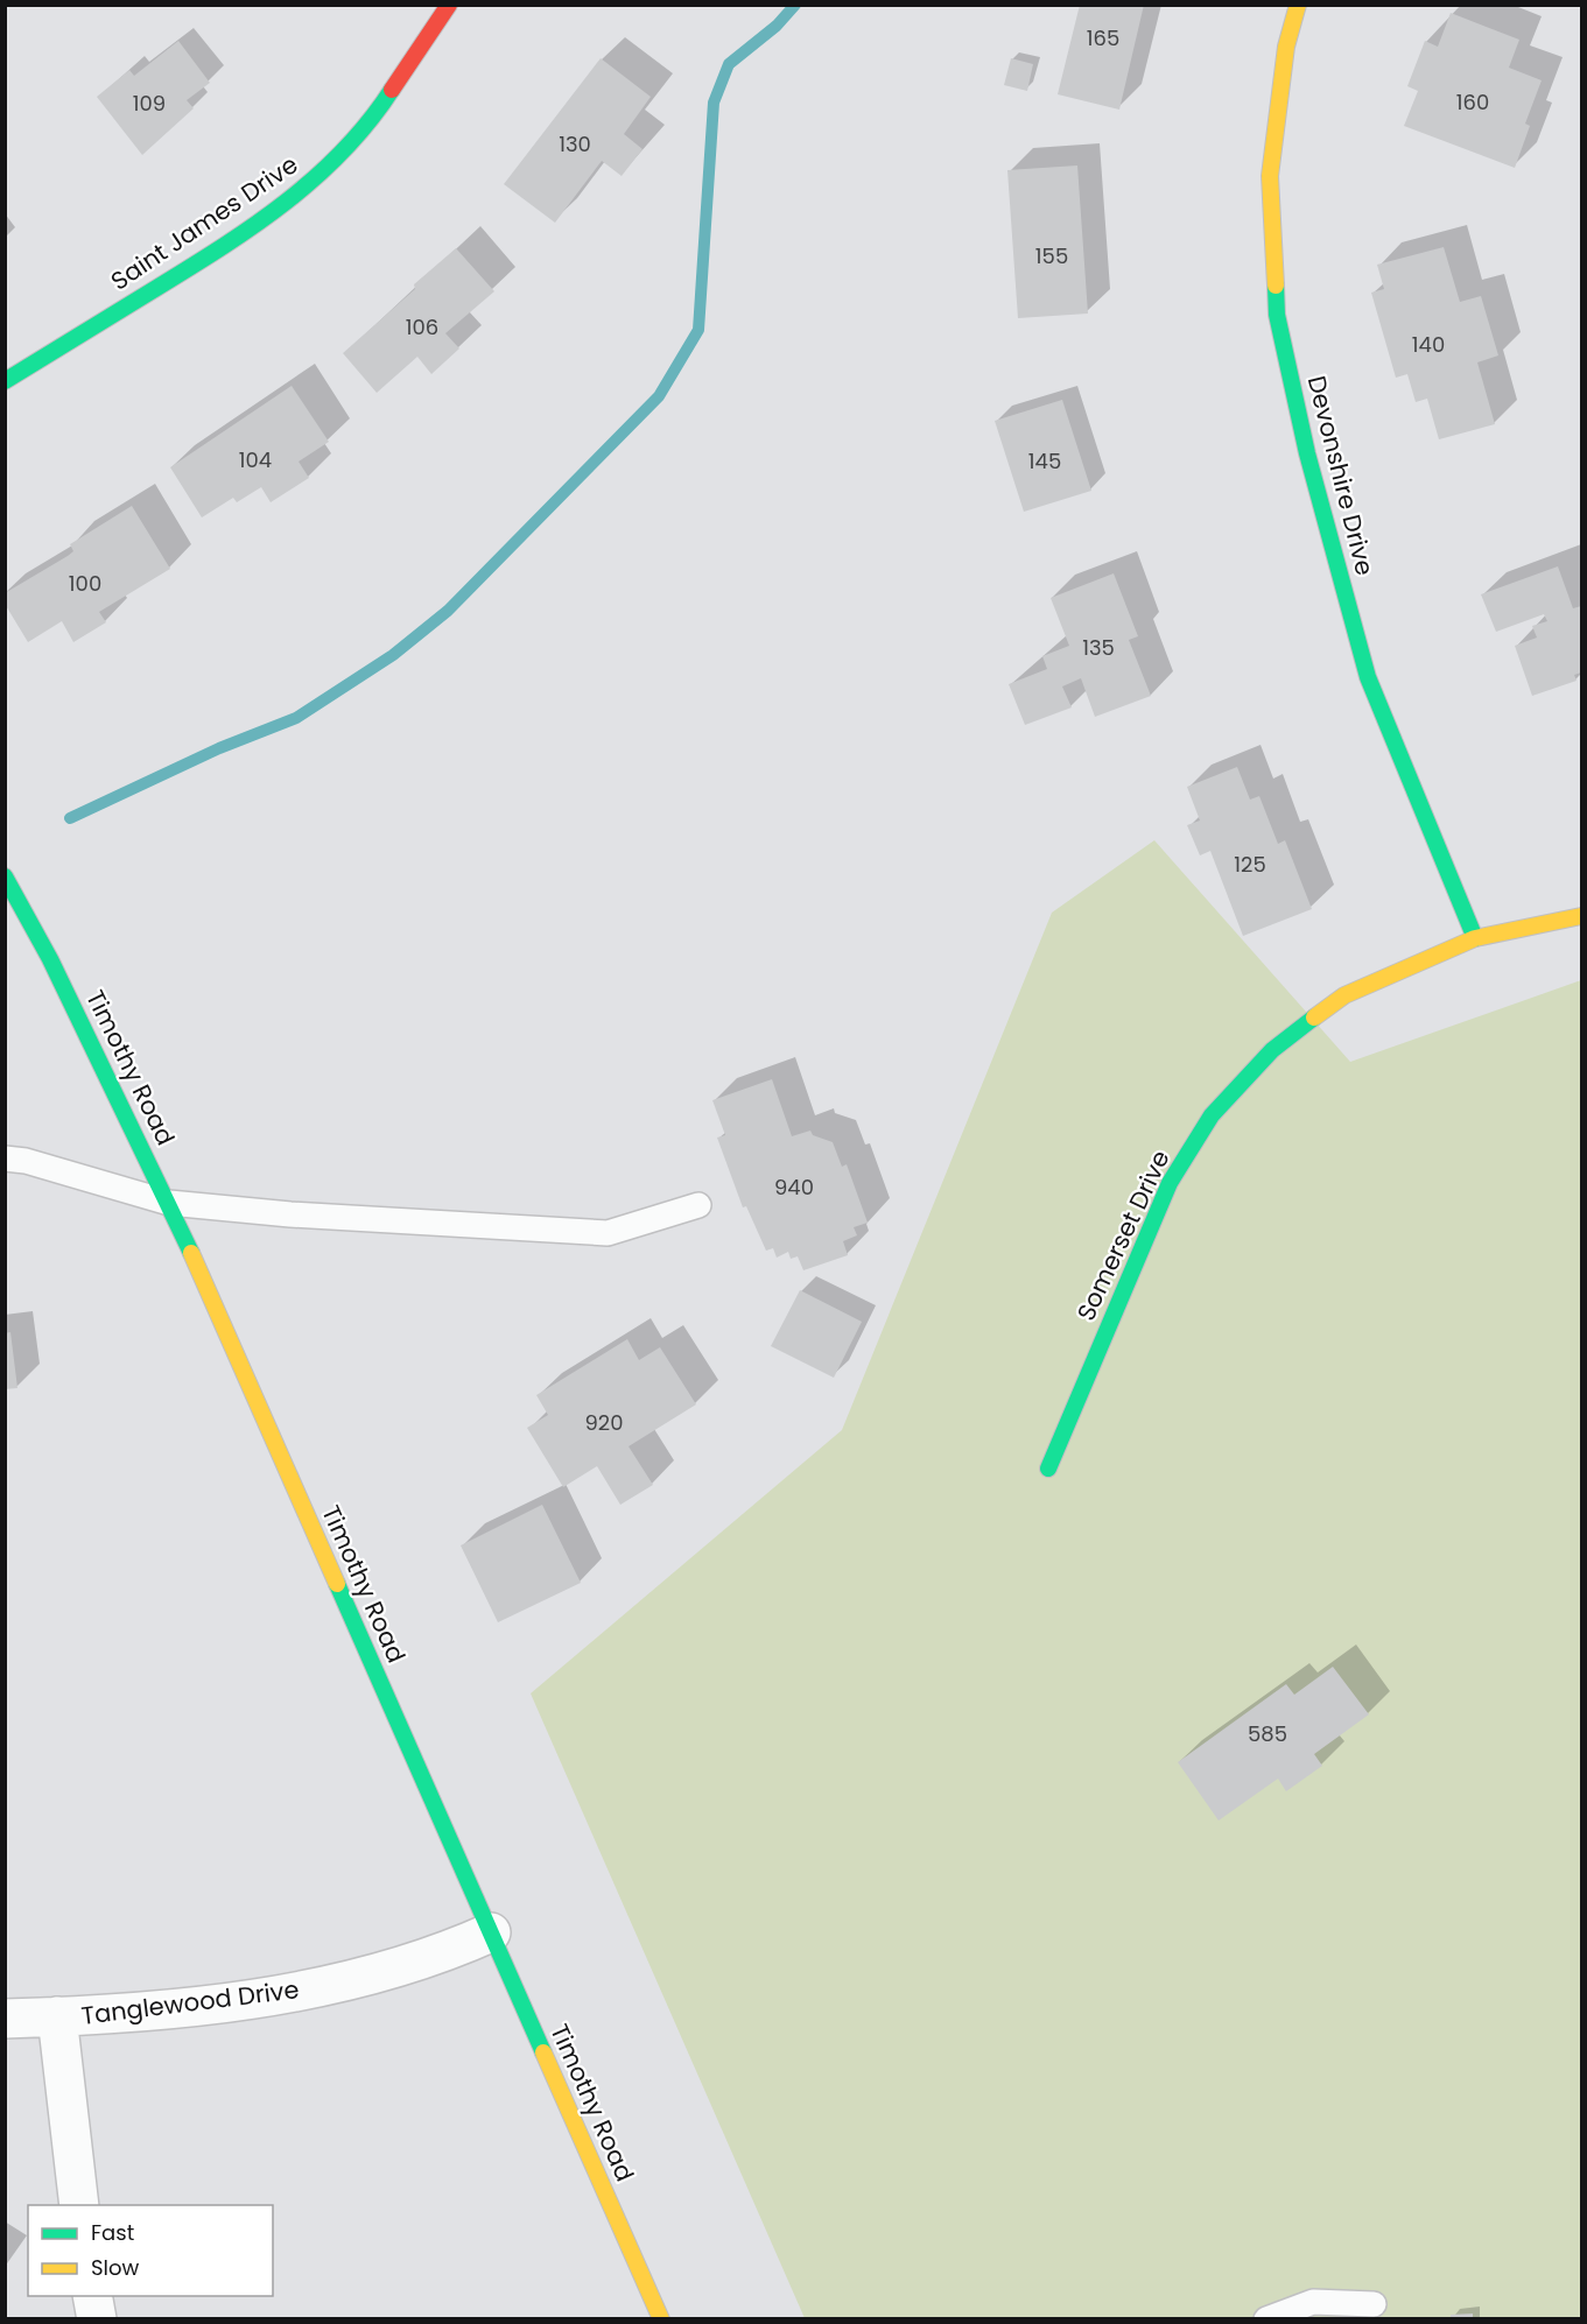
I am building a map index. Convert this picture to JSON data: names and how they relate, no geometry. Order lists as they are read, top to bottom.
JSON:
{
  "streets": {
    "street": [
      "Saint James Drive",
      "Devonshire Drive",
      "Timothy Road",
      "Somerset Drive",
      "Tanglewood Drive"
    ]
  },
  "crossings": [
    ["Devonshire Drive", "Somerset Drive"],
    ["Timothy Road", "Tanglewood Drive"]
  ],
  "house_numbers": [
    "165",
    "160",
    "109",
    "130",
    "155",
    "106",
    "140",
    "104",
    "145",
    "100",
    "135",
    "125",
    "940",
    "920",
    "585"
  ],
  "legend": ["Fast", "Slow"]
}
